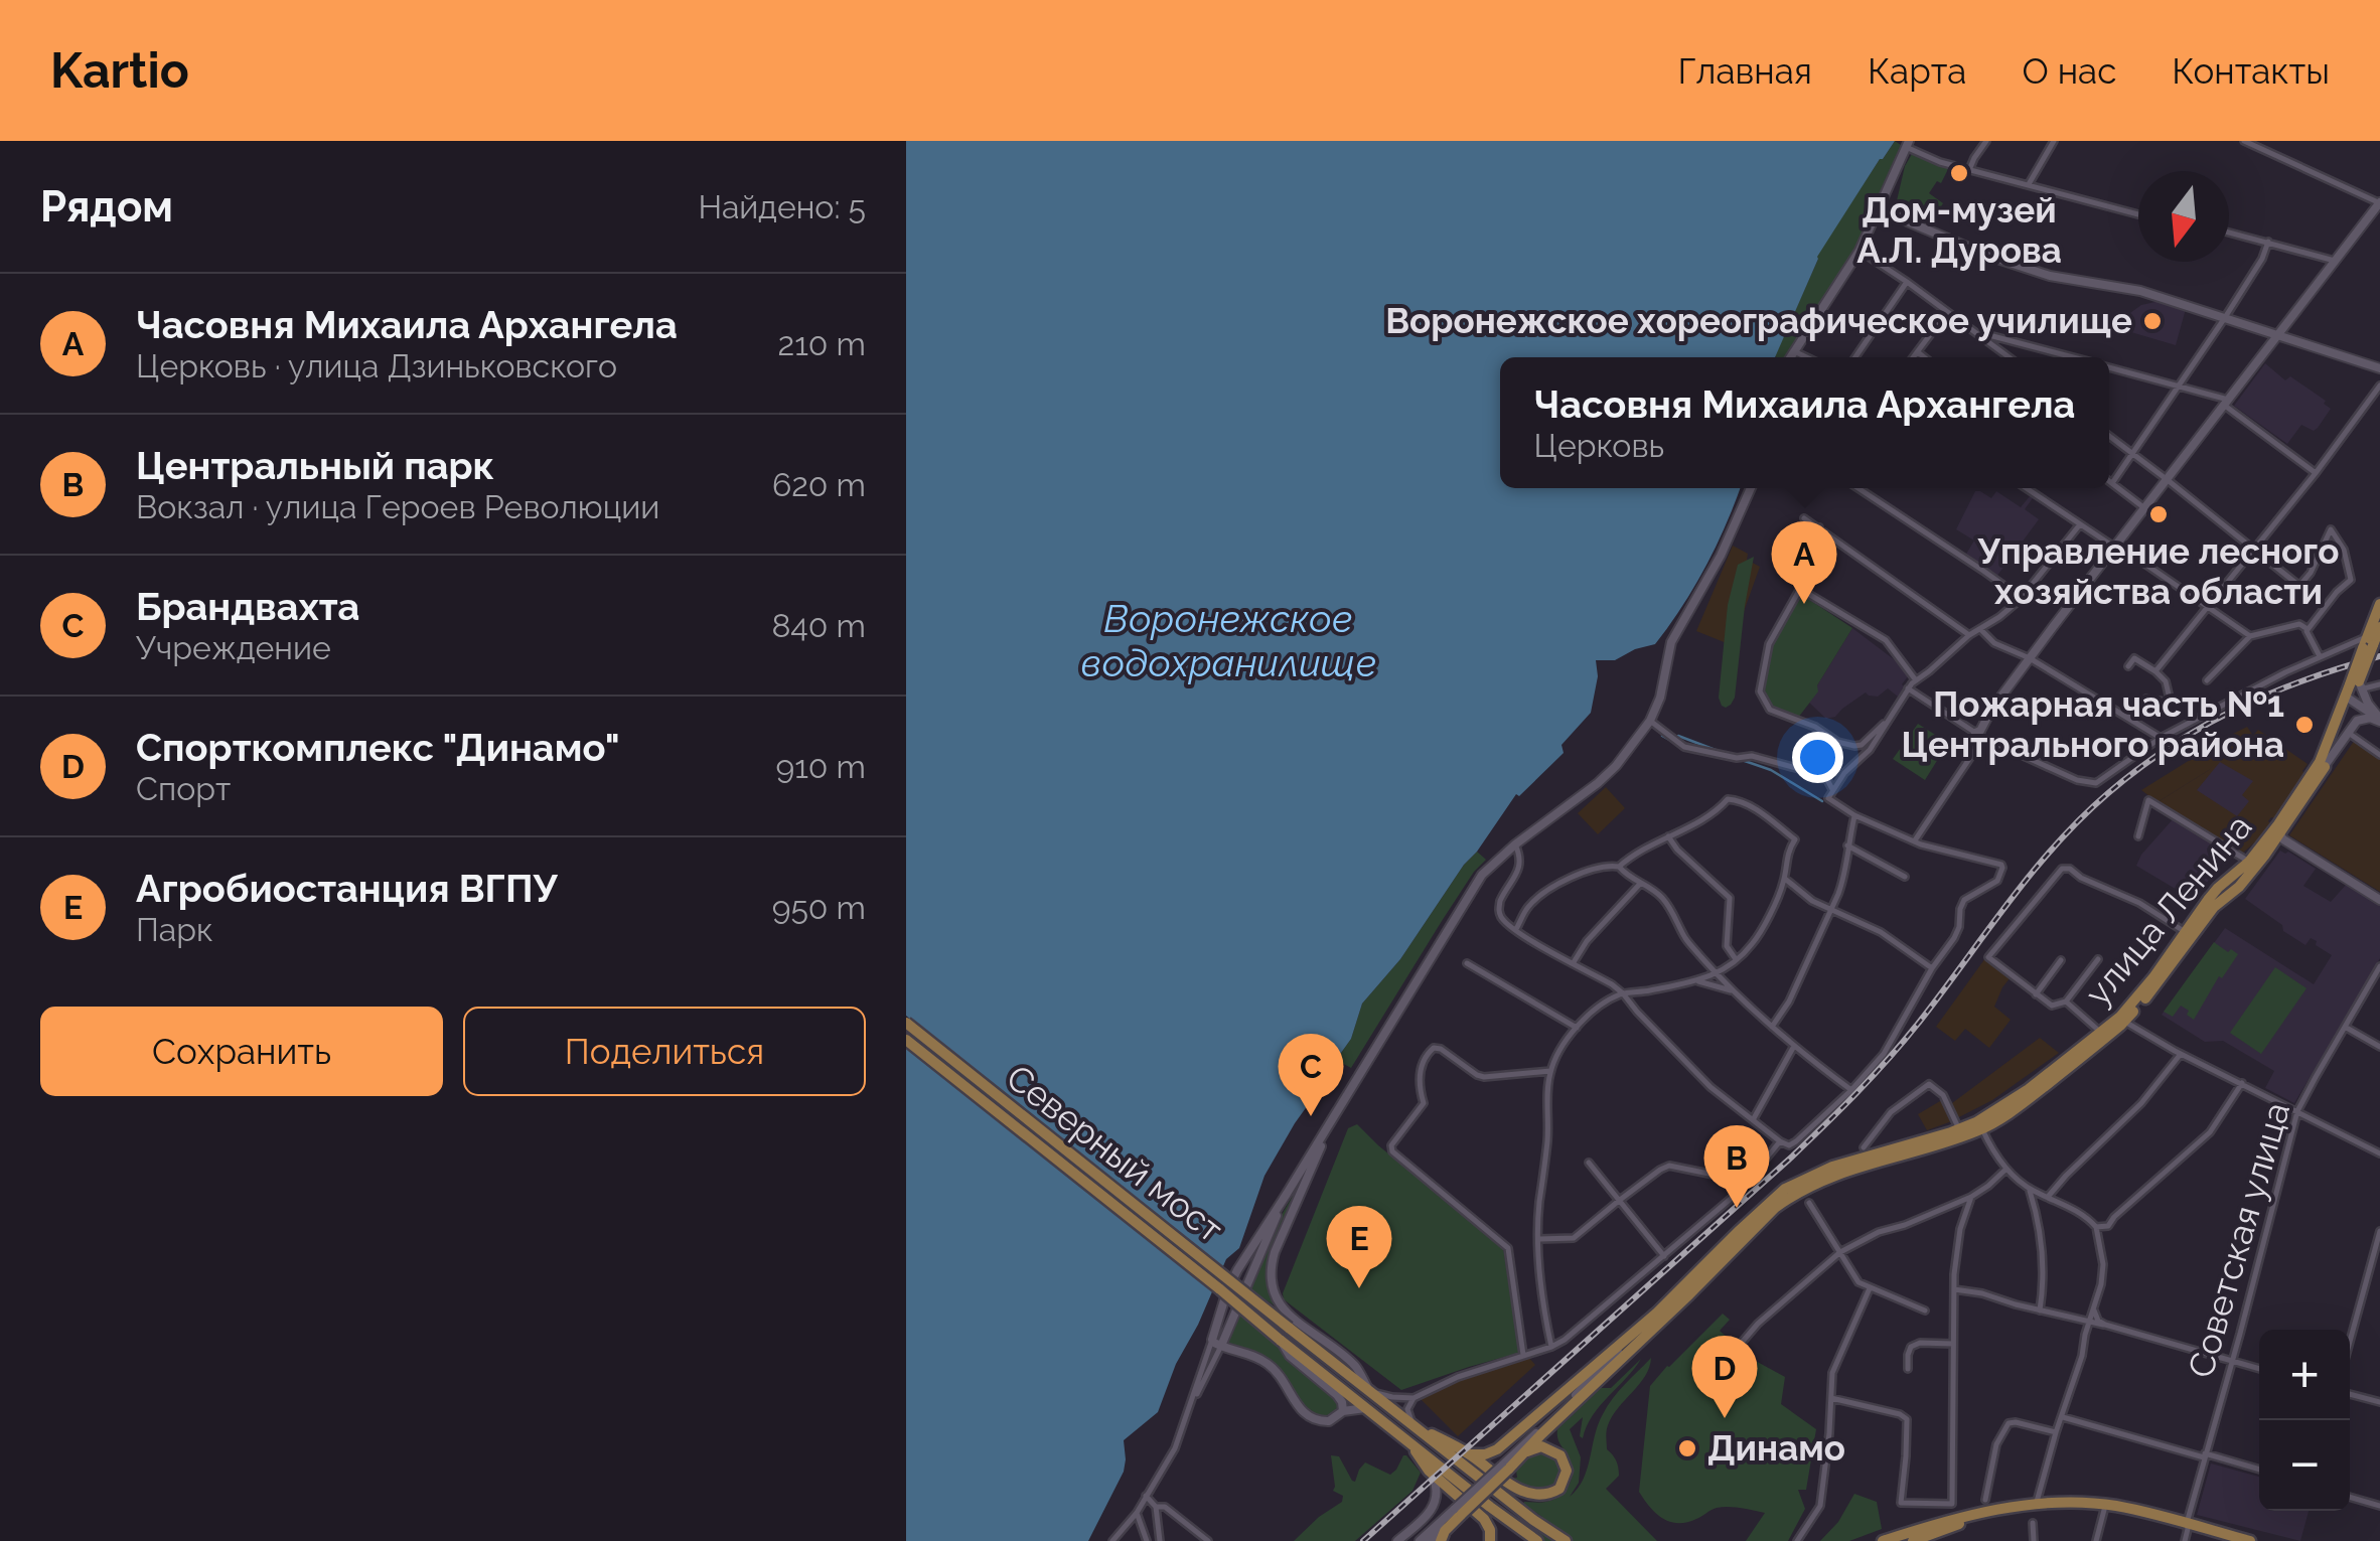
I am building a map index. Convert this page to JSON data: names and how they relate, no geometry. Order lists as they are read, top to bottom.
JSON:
{
  "streets": {
    "main road": ["улица Ленина", "Северный мост"],
    "street": ["Советская улица"]
  },
  "water": ["Воронежское водохранилище"],
  "places": [
    "Дом-музей А.Л. Дурова",
    "Воронежское хореографическое училище",
    "Управление лесного хозяйства области",
    "Пожарная часть №1 Центрального района",
    "Динамо"
  ],
  "north": "bottom",
  "page": {
    "header": "Kartio",
    "nav": [
      "Главная",
      "Карта",
      "О нас",
      "Контакты"
    ],
    "heading": ["Рядом", "Найдено: 5"],
    "list": [
      {
        "mark": "A",
        "name": "Часовня Михаила Архангела",
        "note": "Церковь · улица Дзиньковского",
        "value": "210 m"
      },
      {
        "mark": "B",
        "name": "Центральный парк",
        "note": "Вокзал · улица Героев Революции",
        "value": "620 m"
      },
      {
        "mark": "C",
        "name": "Брандвахта",
        "note": "Учреждение",
        "value": "840 m"
      },
      {
        "mark": "D",
        "name": "Спорткомплекс \"Динамо\"",
        "note": "Спорт",
        "value": "910 m"
      },
      {
        "mark": "E",
        "name": "Агробиостанция ВГПУ",
        "note": "Парк",
        "value": "950 m"
      }
    ],
    "popup": ["Часовня Михаила Архангела", "Церковь"],
    "pins": [
      "A",
      "C",
      "B",
      "E",
      "D"
    ],
    "buttons": ["Сохранить", "Поделиться"],
    "map_buttons": ["+", "−"]
  }
}
